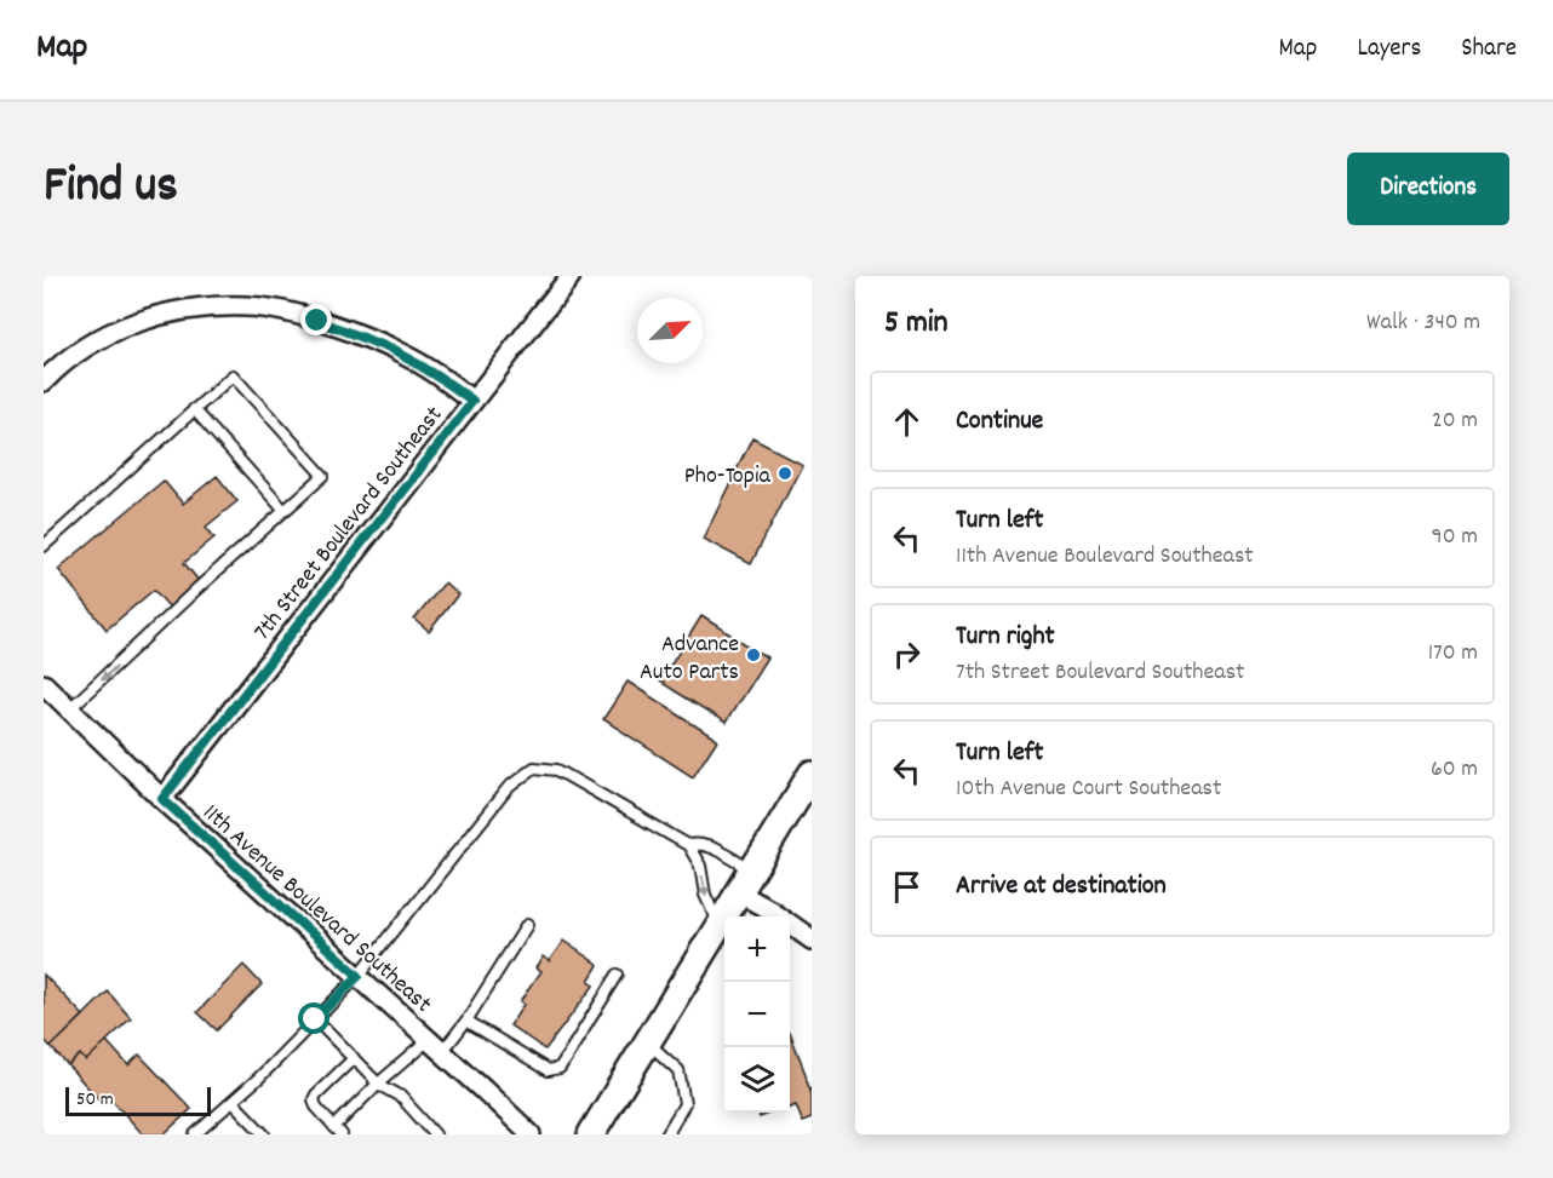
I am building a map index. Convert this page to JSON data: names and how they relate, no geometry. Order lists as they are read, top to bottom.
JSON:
{
  "streets": {
    "street": ["7th Street Boulevard Southeast", "11th Avenue Boulevard Southeast"]
  },
  "crossings": [
    ["7th Street Boulevard Southeast", "11th Avenue Boulevard Southeast"]
  ],
  "places": ["Pho-Topia", "Advance Auto Parts"],
  "scale_bar": "50 m",
  "north": "top right",
  "page": {
    "header": "Map",
    "nav": ["Map", "Layers", "Share"],
    "title": "Find us",
    "buttons": "Directions",
    "heading": ["5 min", "Walk · 340 m"],
    "list": [
      ["Continue", "20 m"],
      ["Turn left", "11th Avenue Boulevard Southeast", "90 m"],
      ["Turn right", "7th Street Boulevard Southeast", "170 m"],
      ["Turn left", "10th Avenue Court Southeast", "60 m"],
      "Arrive at destination"
    ],
    "map_buttons": ["+", "−"],
    "scale": "50 m"
  }
}
